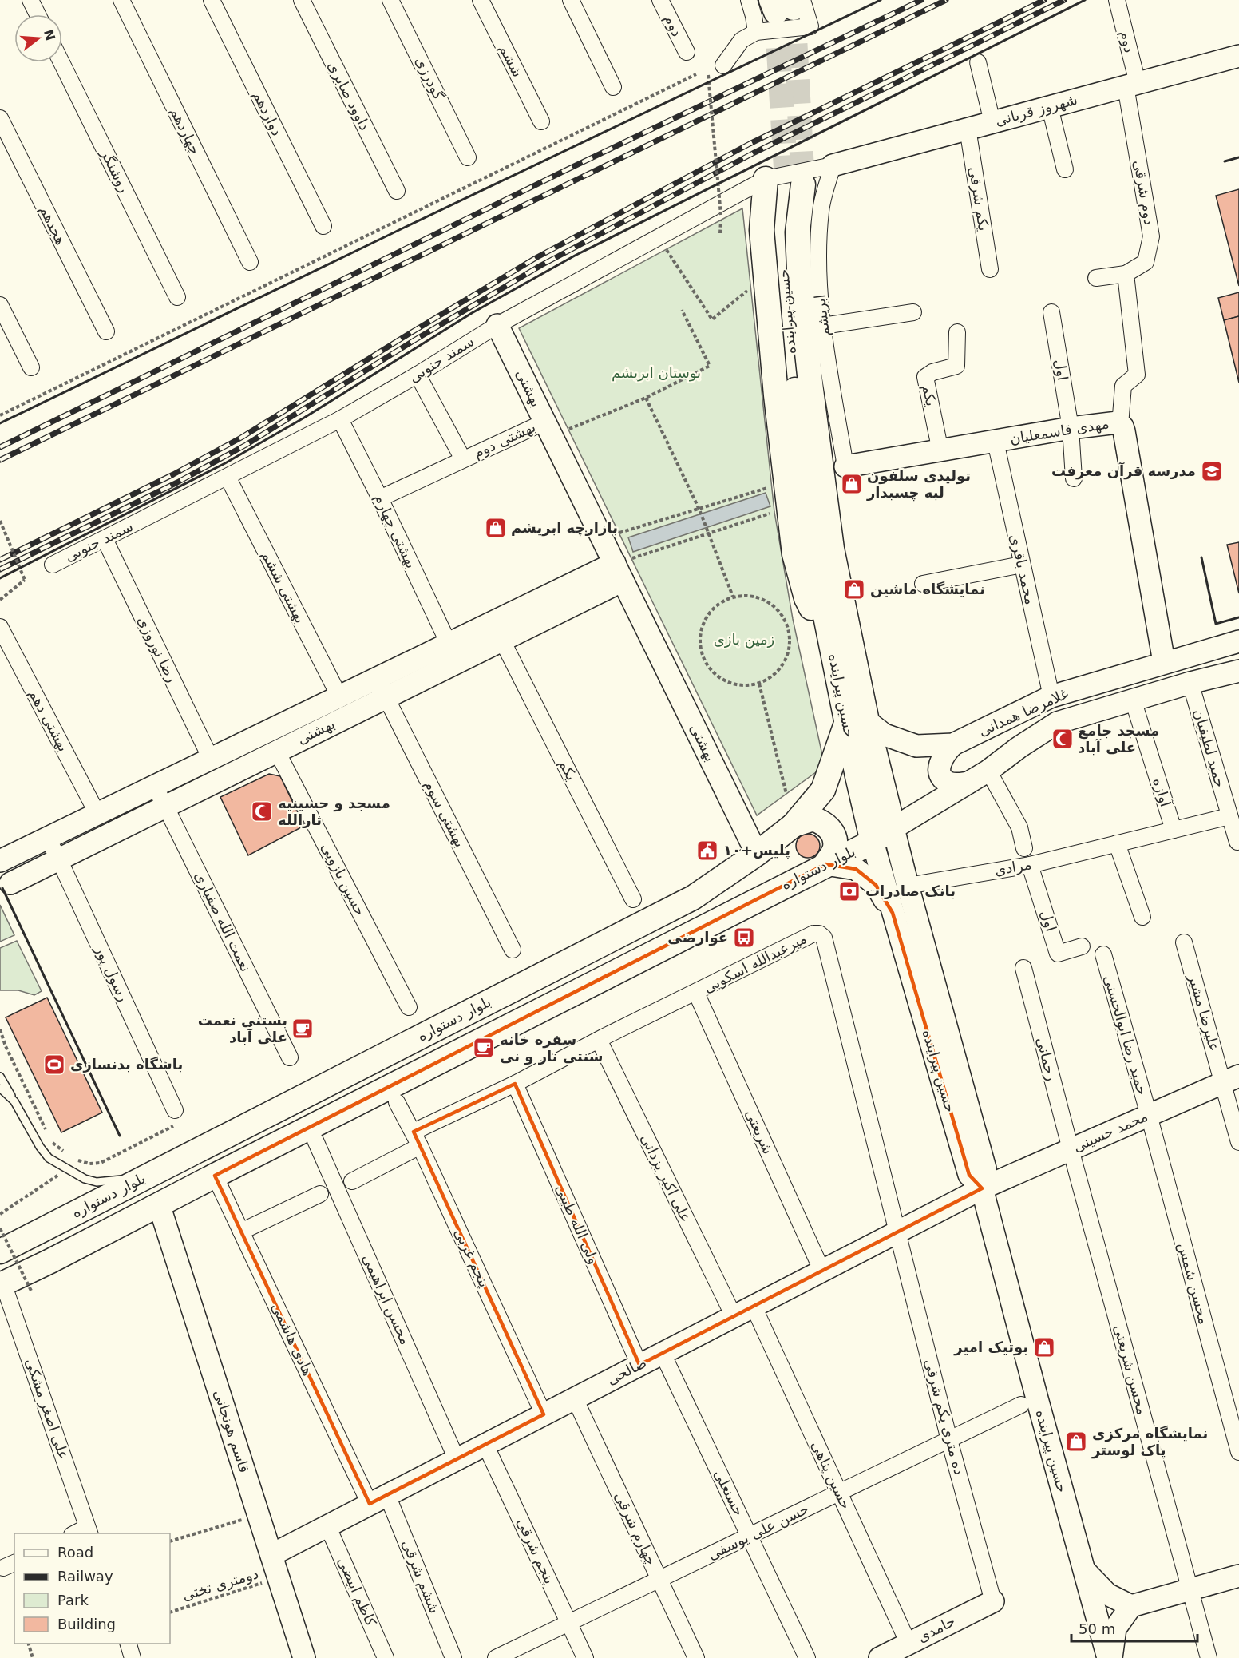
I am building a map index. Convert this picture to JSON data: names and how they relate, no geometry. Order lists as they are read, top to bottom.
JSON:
{
  "streets": {
    "main road": ["حسین پیراینده", "بلوار دستواره"],
    "street": [
      "دوم",
      "ششم",
      "گودرزی",
      "داوود صابری",
      "شهروز قربانی",
      "دوازدهم",
      "چهاردهم",
      "روشنگر",
      "دوم شرقی",
      "یکم شرقی",
      "هجدهم",
      "ابریشم",
      "سمند جنوبی",
      "اول",
      "بهشتی",
      "یکم",
      "مهدی قاسمعلیان",
      "بهشتی دوم",
      "بهشتی چهارم",
      "محمد باقری",
      "بهشتی ششم",
      "رضا نوروزی",
      "غلامرضا همدانی",
      "بهشتی دهم",
      "حمید لطیفیان",
      "آوازه",
      "بهشتی سوم",
      "مرادی",
      "حسین بازویی",
      "نعمت الله صفیاری",
      "میرعبدالله اسکویی",
      "رسول پور",
      "علیرضا مشیر",
      "حمید رضا ابوالحسنی",
      "رحمانی",
      "شریعتی",
      "محمد حسینی",
      "علی اکبر یزدانی",
      "ولی الله طیبی",
      "پنجم غربی",
      "محسن شمس",
      "محسن ابراهیمی",
      "هادی هاشمی",
      "محسن شریعتی",
      "صالحی",
      "علی اصغر مشکی",
      "ده متری یکم شرقی",
      "قاسم هونجانی",
      "حسین پناهی",
      "حسنعلی",
      "چهارم شرقی",
      "حسن علی یوسفی",
      "پنجم شرقی",
      "ششم شرقی",
      "کاظم ابیضی",
      "حامدی"
    ],
    "path": ["دومتری تختی"]
  },
  "crossings": [
    ["دوم", "شهروز قربانی"],
    ["دوم", "دوم شرقی"],
    ["شهروز قربانی", "دوم شرقی"],
    ["شهروز قربانی", "یکم شرقی"],
    ["شهروز قربانی", "ابریشم"],
    ["شهروز قربانی", "سمند جنوبی"],
    ["حسین پیراینده", "سمند جنوبی"],
    ["حسین پیراینده", "غلامرضا همدانی"],
    ["حسین پیراینده", "مرادی"],
    ["حسین پیراینده", "بلوار دستواره"],
    ["حسین پیراینده", "محمد حسینی"],
    ["حسین پیراینده", "صالحی"],
    ["ابریشم", "سمند جنوبی"],
    ["ابریشم", "مهدی قاسمعلیان"],
    ["سمند جنوبی", "بهشتی"],
    ["سمند جنوبی", "بهشتی دوم"],
    ["سمند جنوبی", "بهشتی چهارم"],
    ["سمند جنوبی", "بهشتی ششم"],
    ["سمند جنوبی", "رضا نوروزی"],
    ["اول", "مهدی قاسمعلیان"],
    ["اول", "مرادی"],
    ["بهشتی", "یکم"],
    ["بهشتی", "بهشتی دوم"],
    ["بهشتی", "بهشتی سوم"],
    ["بهشتی", "بلوار دستواره"],
    ["بهشتی", "حسین بازویی"],
    ["بهشتی", "نعمت الله صفیاری"],
    ["بهشتی", "رسول پور"],
    ["یکم", "مهدی قاسمعلیان"],
    ["مهدی قاسمعلیان", "محمد باقری"],
    ["مهدی قاسمعلیان", "غلامرضا همدانی"],
    ["بهشتی دوم", "بهشتی چهارم"],
    ["محمد باقری", "غلامرضا همدانی"],
    ["غلامرضا همدانی", "حمید لطیفیان"],
    ["غلامرضا همدانی", "آوازه"],
    ["غلامرضا همدانی", "بلوار دستواره"],
    ["حمید لطیفیان", "مرادی"],
    ["آوازه", "مرادی"],
    ["بلوار دستواره", "هادی هاشمی"],
    ["بلوار دستواره", "علی اصغر مشکی"],
    ["بلوار دستواره", "قاسم هونجانی"],
    ["میرعبدالله اسکویی", "شریعتی"],
    ["میرعبدالله اسکویی", "علی اکبر یزدانی"],
    ["میرعبدالله اسکویی", "ولی الله طیبی"],
    ["میرعبدالله اسکویی", "پنجم غربی"],
    ["میرعبدالله اسکویی", "صالحی"],
    ["میرعبدالله اسکویی", "ده متری یکم شرقی"],
    ["علیرضا مشیر", "محمد حسینی"],
    ["حمید رضا ابوالحسنی", "محمد حسینی"],
    ["حمید رضا ابوالحسنی", "محسن شمس"],
    ["رحمانی", "محمد حسینی"],
    ["رحمانی", "محسن شریعتی"],
    ["شریعتی", "صالحی"],
    ["محمد حسینی", "محسن شمس"],
    ["محمد حسینی", "محسن شریعتی"],
    ["محمد حسینی", "صالحی"],
    ["علی اکبر یزدانی", "صالحی"],
    ["ولی الله طیبی", "صالحی"],
    ["پنجم غربی", "صالحی"],
    ["محسن ابراهیمی", "صالحی"],
    ["هادی هاشمی", "صالحی"],
    ["هادی هاشمی", "ششم شرقی"],
    ["صالحی", "ده متری یکم شرقی"],
    ["صالحی", "قاسم هونجانی"],
    ["صالحی", "حسین پناهی"],
    ["صالحی", "حسنعلی"],
    ["صالحی", "چهارم شرقی"],
    ["صالحی", "پنجم شرقی"],
    ["صالحی", "ششم شرقی"],
    ["صالحی", "کاظم ابیضی"],
    ["ده متری یکم شرقی", "حسن علی یوسفی"],
    ["ده متری یکم شرقی", "حامدی"],
    ["قاسم هونجانی", "دومتری تختی"],
    ["حسین پناهی", "حسن علی یوسفی"],
    ["حسین پناهی", "حامدی"],
    ["حسنعلی", "حسن علی یوسفی"],
    ["چهارم شرقی", "حسن علی یوسفی"],
    ["حسن علی یوسفی", "پنجم شرقی"]
  ],
  "parks": ["بوستان ابریشم", "زمین بازی"],
  "places": {
    "school or university": ["مدرسه قرآن معرفت"],
    "shop": [
      "تولیدی سلفون لبه‌ چسبدار",
      "بازارچه ابریشم",
      "نمایشگاه ماشین",
      "بوتیک امیر",
      "نمایشگاه مرکزی پاک لوستر"
    ],
    "mosque": ["مسجد جامع علی آباد", "مسجد و حسینیه ثارالله"],
    "public building": ["پلیس+۱۰"],
    "bank": ["بانک صادرات"],
    "bus stop": ["عوارضی"],
    "cafe": ["بستنی نعمت علی آباد", "سفره خانه سنتی نار و نی"],
    "sports": ["باشگاه بدنسازی"]
  },
  "legend": [
    "Road",
    "Railway",
    "Park",
    "Building"
  ],
  "scale_bar": "50 m",
  "north": "right"
}
